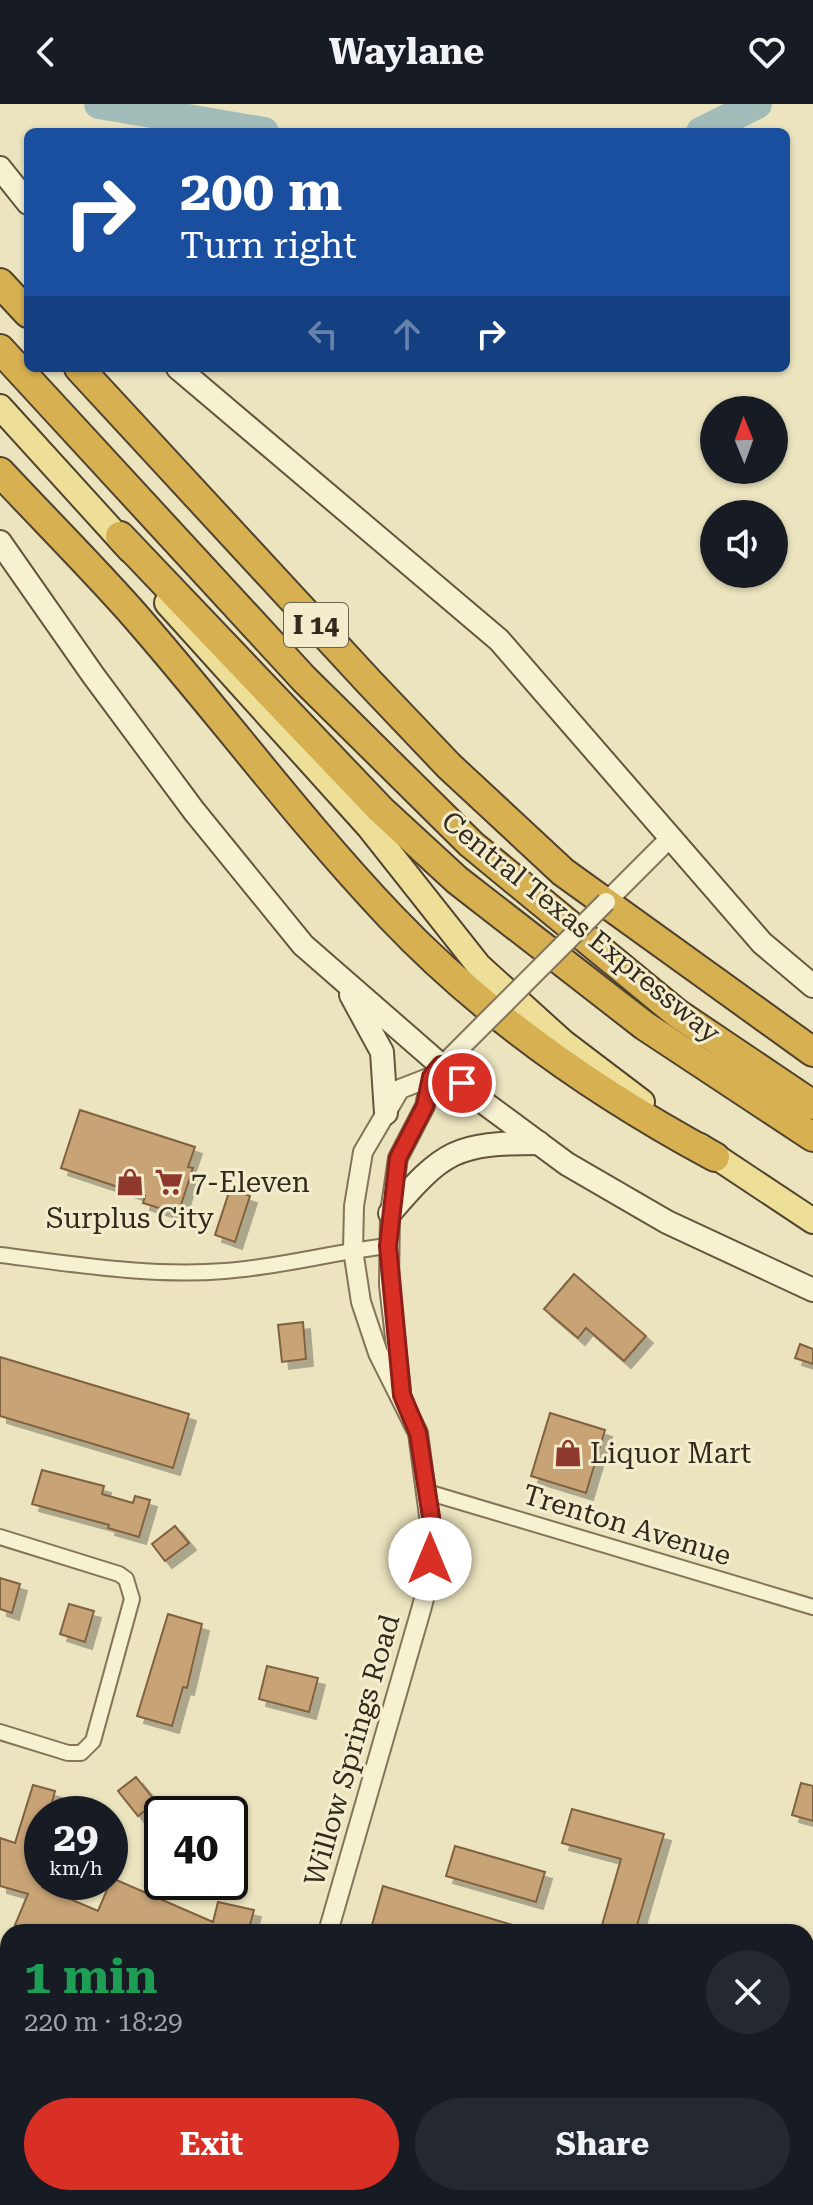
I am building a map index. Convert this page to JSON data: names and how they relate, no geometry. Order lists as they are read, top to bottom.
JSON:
{
  "streets": {
    "highway": ["I 14", "Central Texas Expressway"],
    "street": ["Trenton Avenue", "Willow Springs Road"]
  },
  "crossings": [
    ["Trenton Avenue", "Willow Springs Road"]
  ],
  "places": {
    "shop": ["Surplus City", "Liquor Mart"],
    "supermarket": ["7-Eleven"]
  },
  "north": "top",
  "page": {
    "header": "Waylane",
    "turn": ["200 m", "Turn right"],
    "speed": "29 km/h",
    "limit": "40",
    "heading": ["1 min", "220 m · 18:29"],
    "buttons": ["Exit", "Share"]
  }
}
